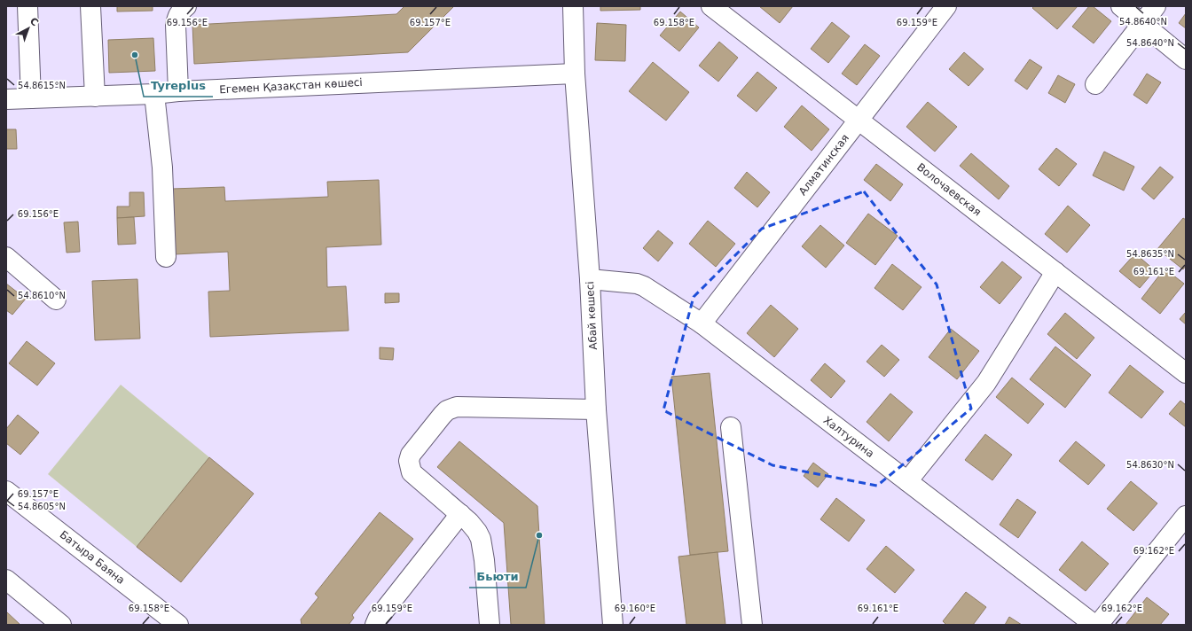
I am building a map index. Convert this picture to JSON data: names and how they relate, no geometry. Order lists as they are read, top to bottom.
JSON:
{
  "streets": {
    "street": [
      "Егемен Қазақстан көшесі",
      "Алматинская",
      "Волочаевская",
      "Абай көшесі",
      "Халтурина",
      "Батыра Баяна"
    ]
  },
  "crossings": [
    ["Егемен Қазақстан көшесі", "Абай көшесі"],
    ["Алматинская", "Волочаевская"],
    ["Алматинская", "Халтурина"],
    ["Абай көшесі", "Халтурина"]
  ],
  "places": ["Tyreplus", "Бьюти"],
  "north": "top right",
  "coordinates": [
    "54.8640°N",
    "69.156°E",
    "69.157°E",
    "69.158°E",
    "69.159°E",
    "54.8615°N",
    "54.8635°N",
    "69.161°E",
    "54.8610°N",
    "54.8630°N",
    "54.8605°N",
    "69.162°E",
    "69.160°E"
  ]
}
